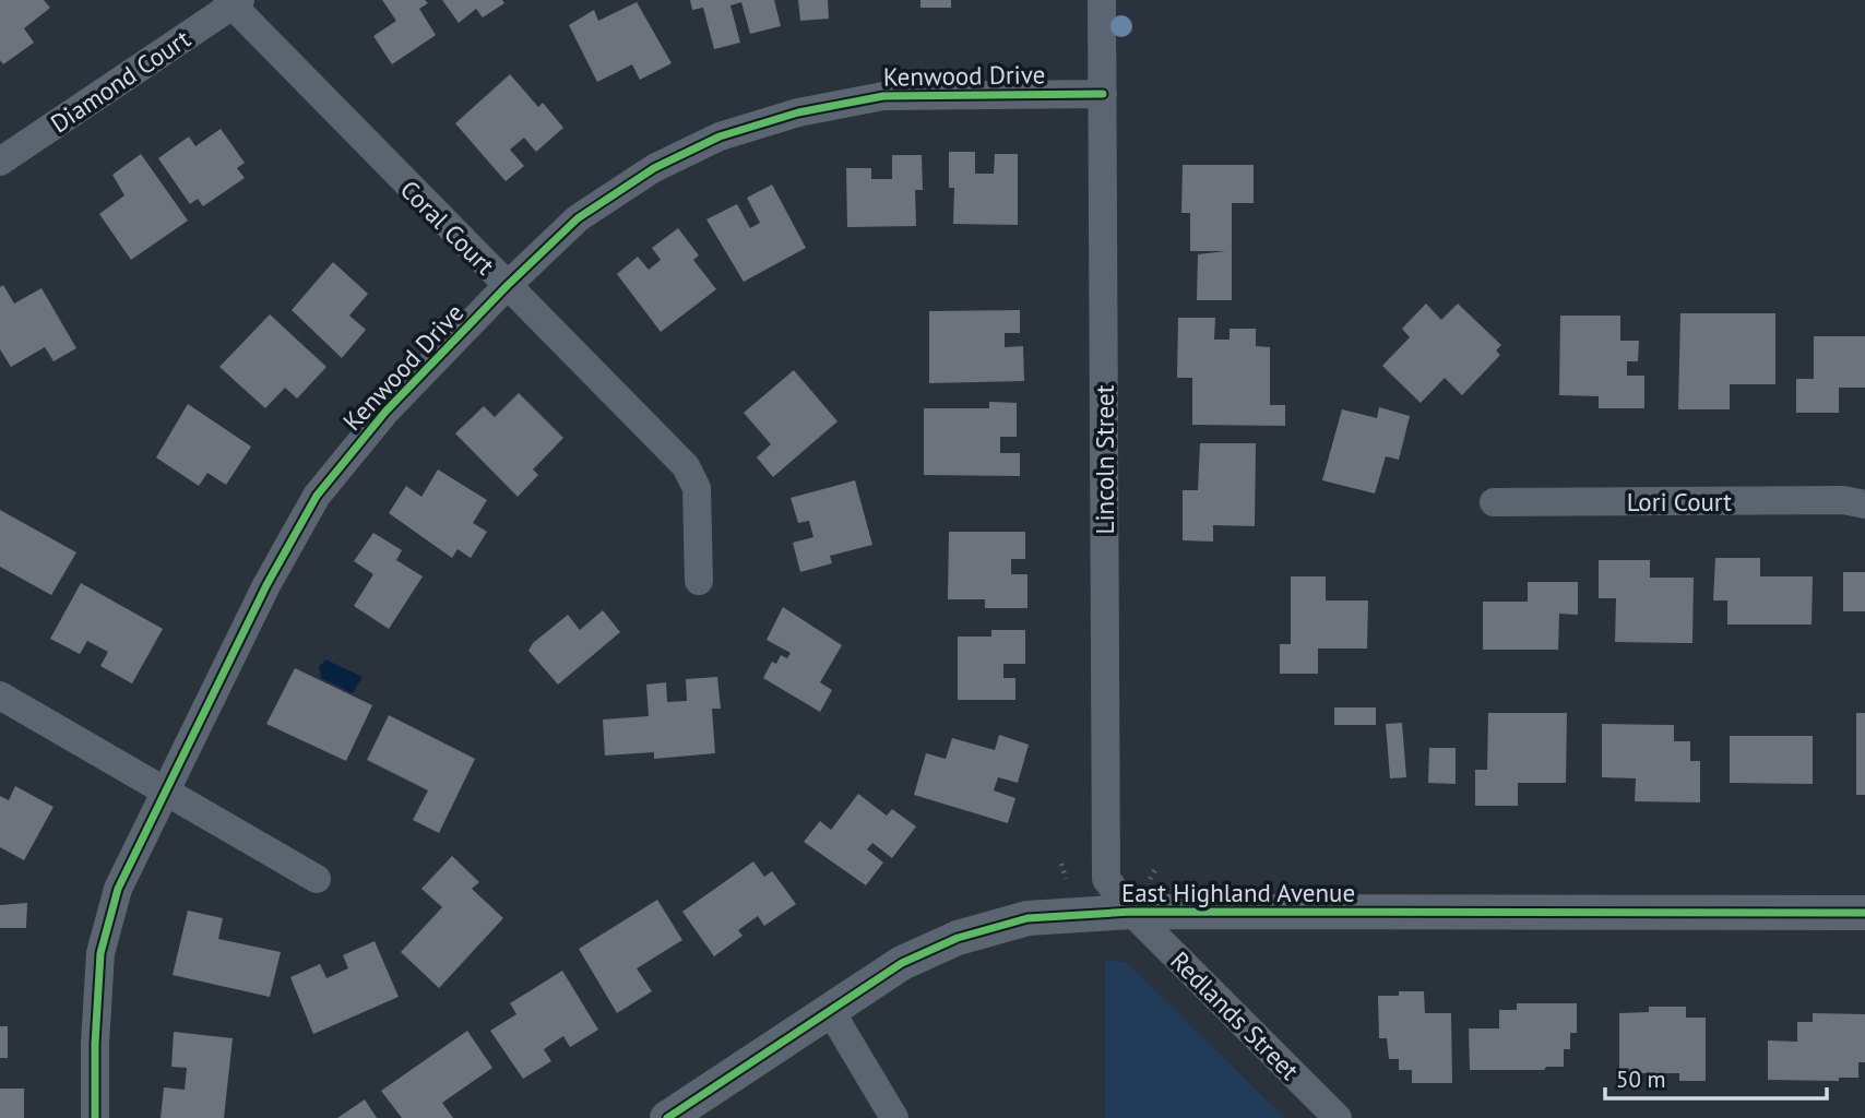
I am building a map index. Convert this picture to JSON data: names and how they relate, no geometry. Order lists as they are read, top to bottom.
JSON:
{
  "streets": {
    "street": [
      "Kenwood Drive",
      "Diamond Court",
      "Coral Court",
      "Lincoln Street",
      "Lori Court",
      "East Highland Avenue",
      "Redlands Street"
    ]
  },
  "crossings": [
    ["Kenwood Drive", "Coral Court"],
    ["Kenwood Drive", "Lincoln Street"],
    ["Diamond Court", "Coral Court"],
    ["Lincoln Street", "East Highland Avenue"],
    ["Lincoln Street", "Redlands Street"],
    ["East Highland Avenue", "Redlands Street"]
  ],
  "scale_bar": "50 m"
}
